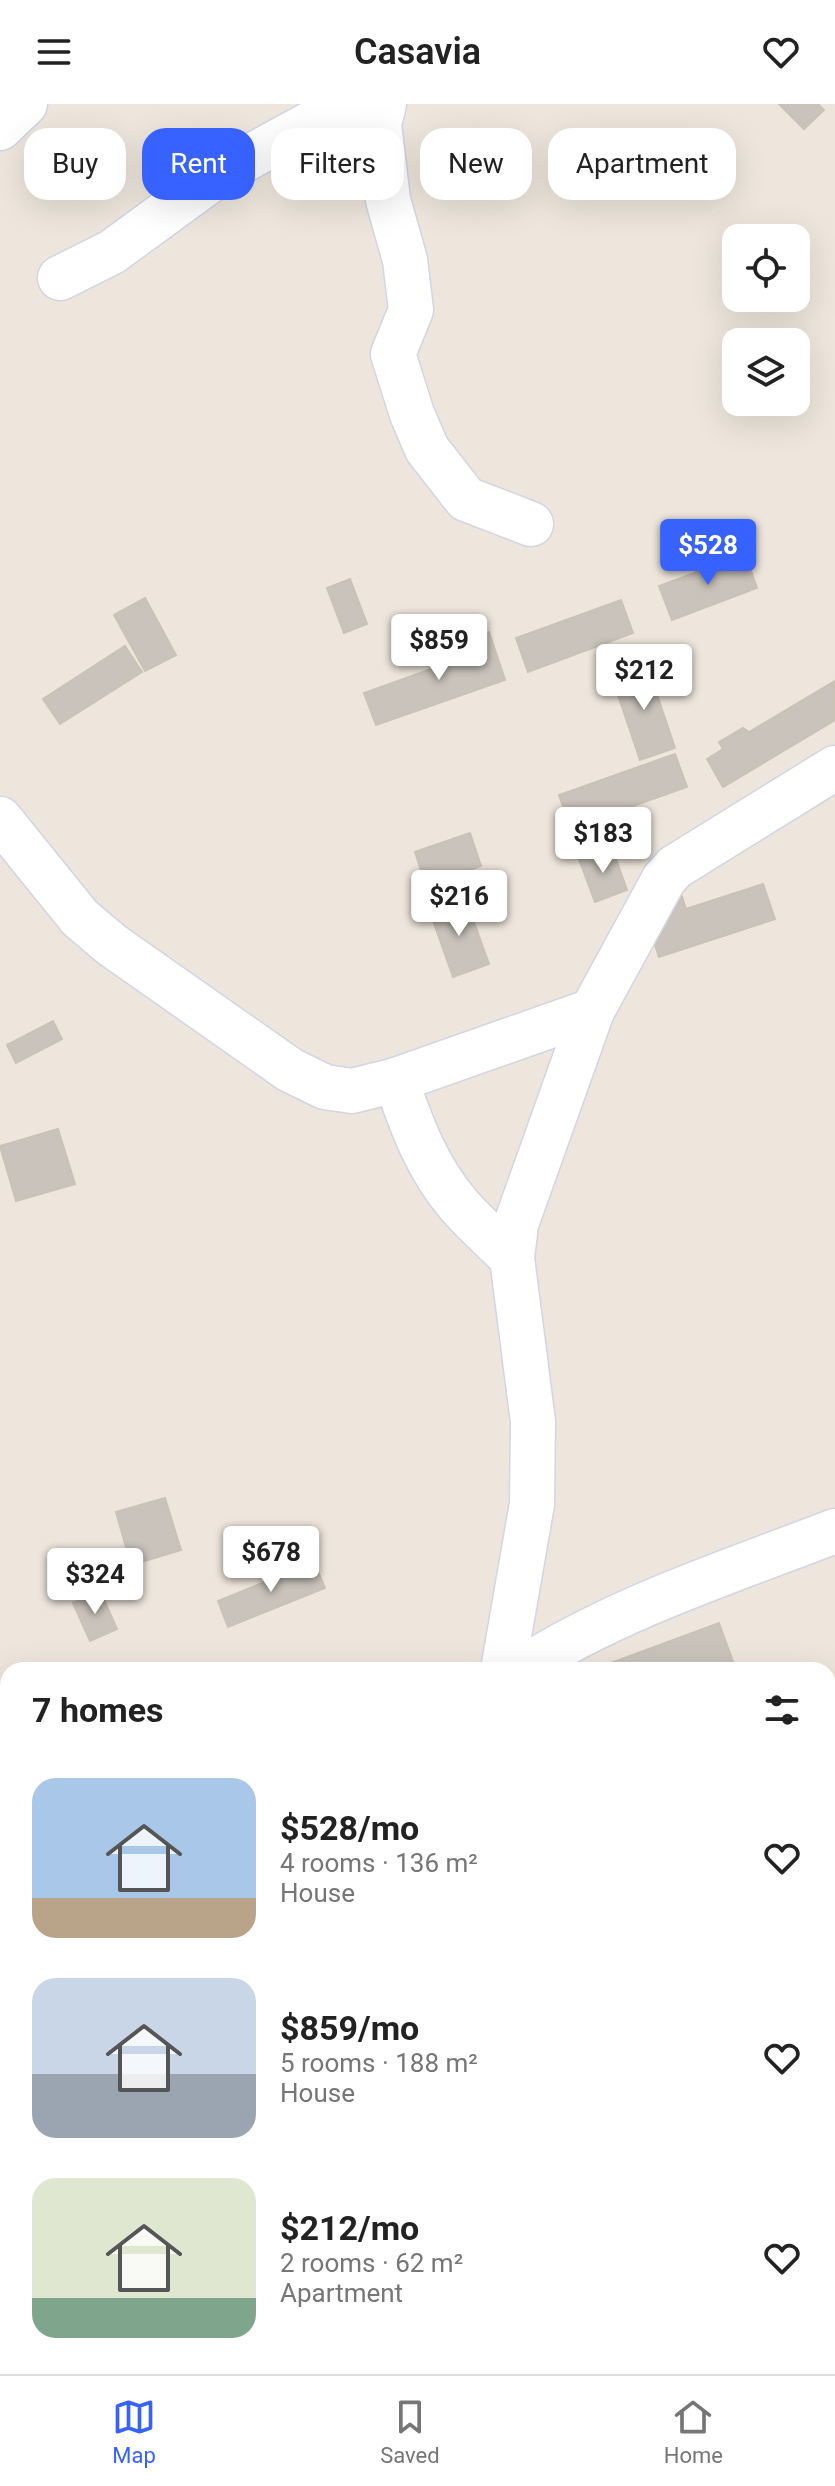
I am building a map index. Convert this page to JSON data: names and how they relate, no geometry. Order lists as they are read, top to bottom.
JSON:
{
  "page": {
    "header": "Casavia",
    "chip": [
      "Buy",
      "Rent",
      "Filters",
      "New",
      "Apartment"
    ],
    "price": [
      "$528",
      "$859",
      "$212",
      "$183",
      "$216",
      "$678",
      "$324"
    ],
    "heading": "7 homes",
    "list": [
      {
        "name": "$528/mo",
        "note": "4 rooms · 136 m² · House"
      },
      {
        "name": "$859/mo",
        "note": "5 rooms · 188 m² · House"
      },
      {
        "name": "$212/mo",
        "note": "2 rooms · 62 m² · Apartment"
      }
    ],
    "tabs": ["Map", "Saved", "Home"]
  }
}
